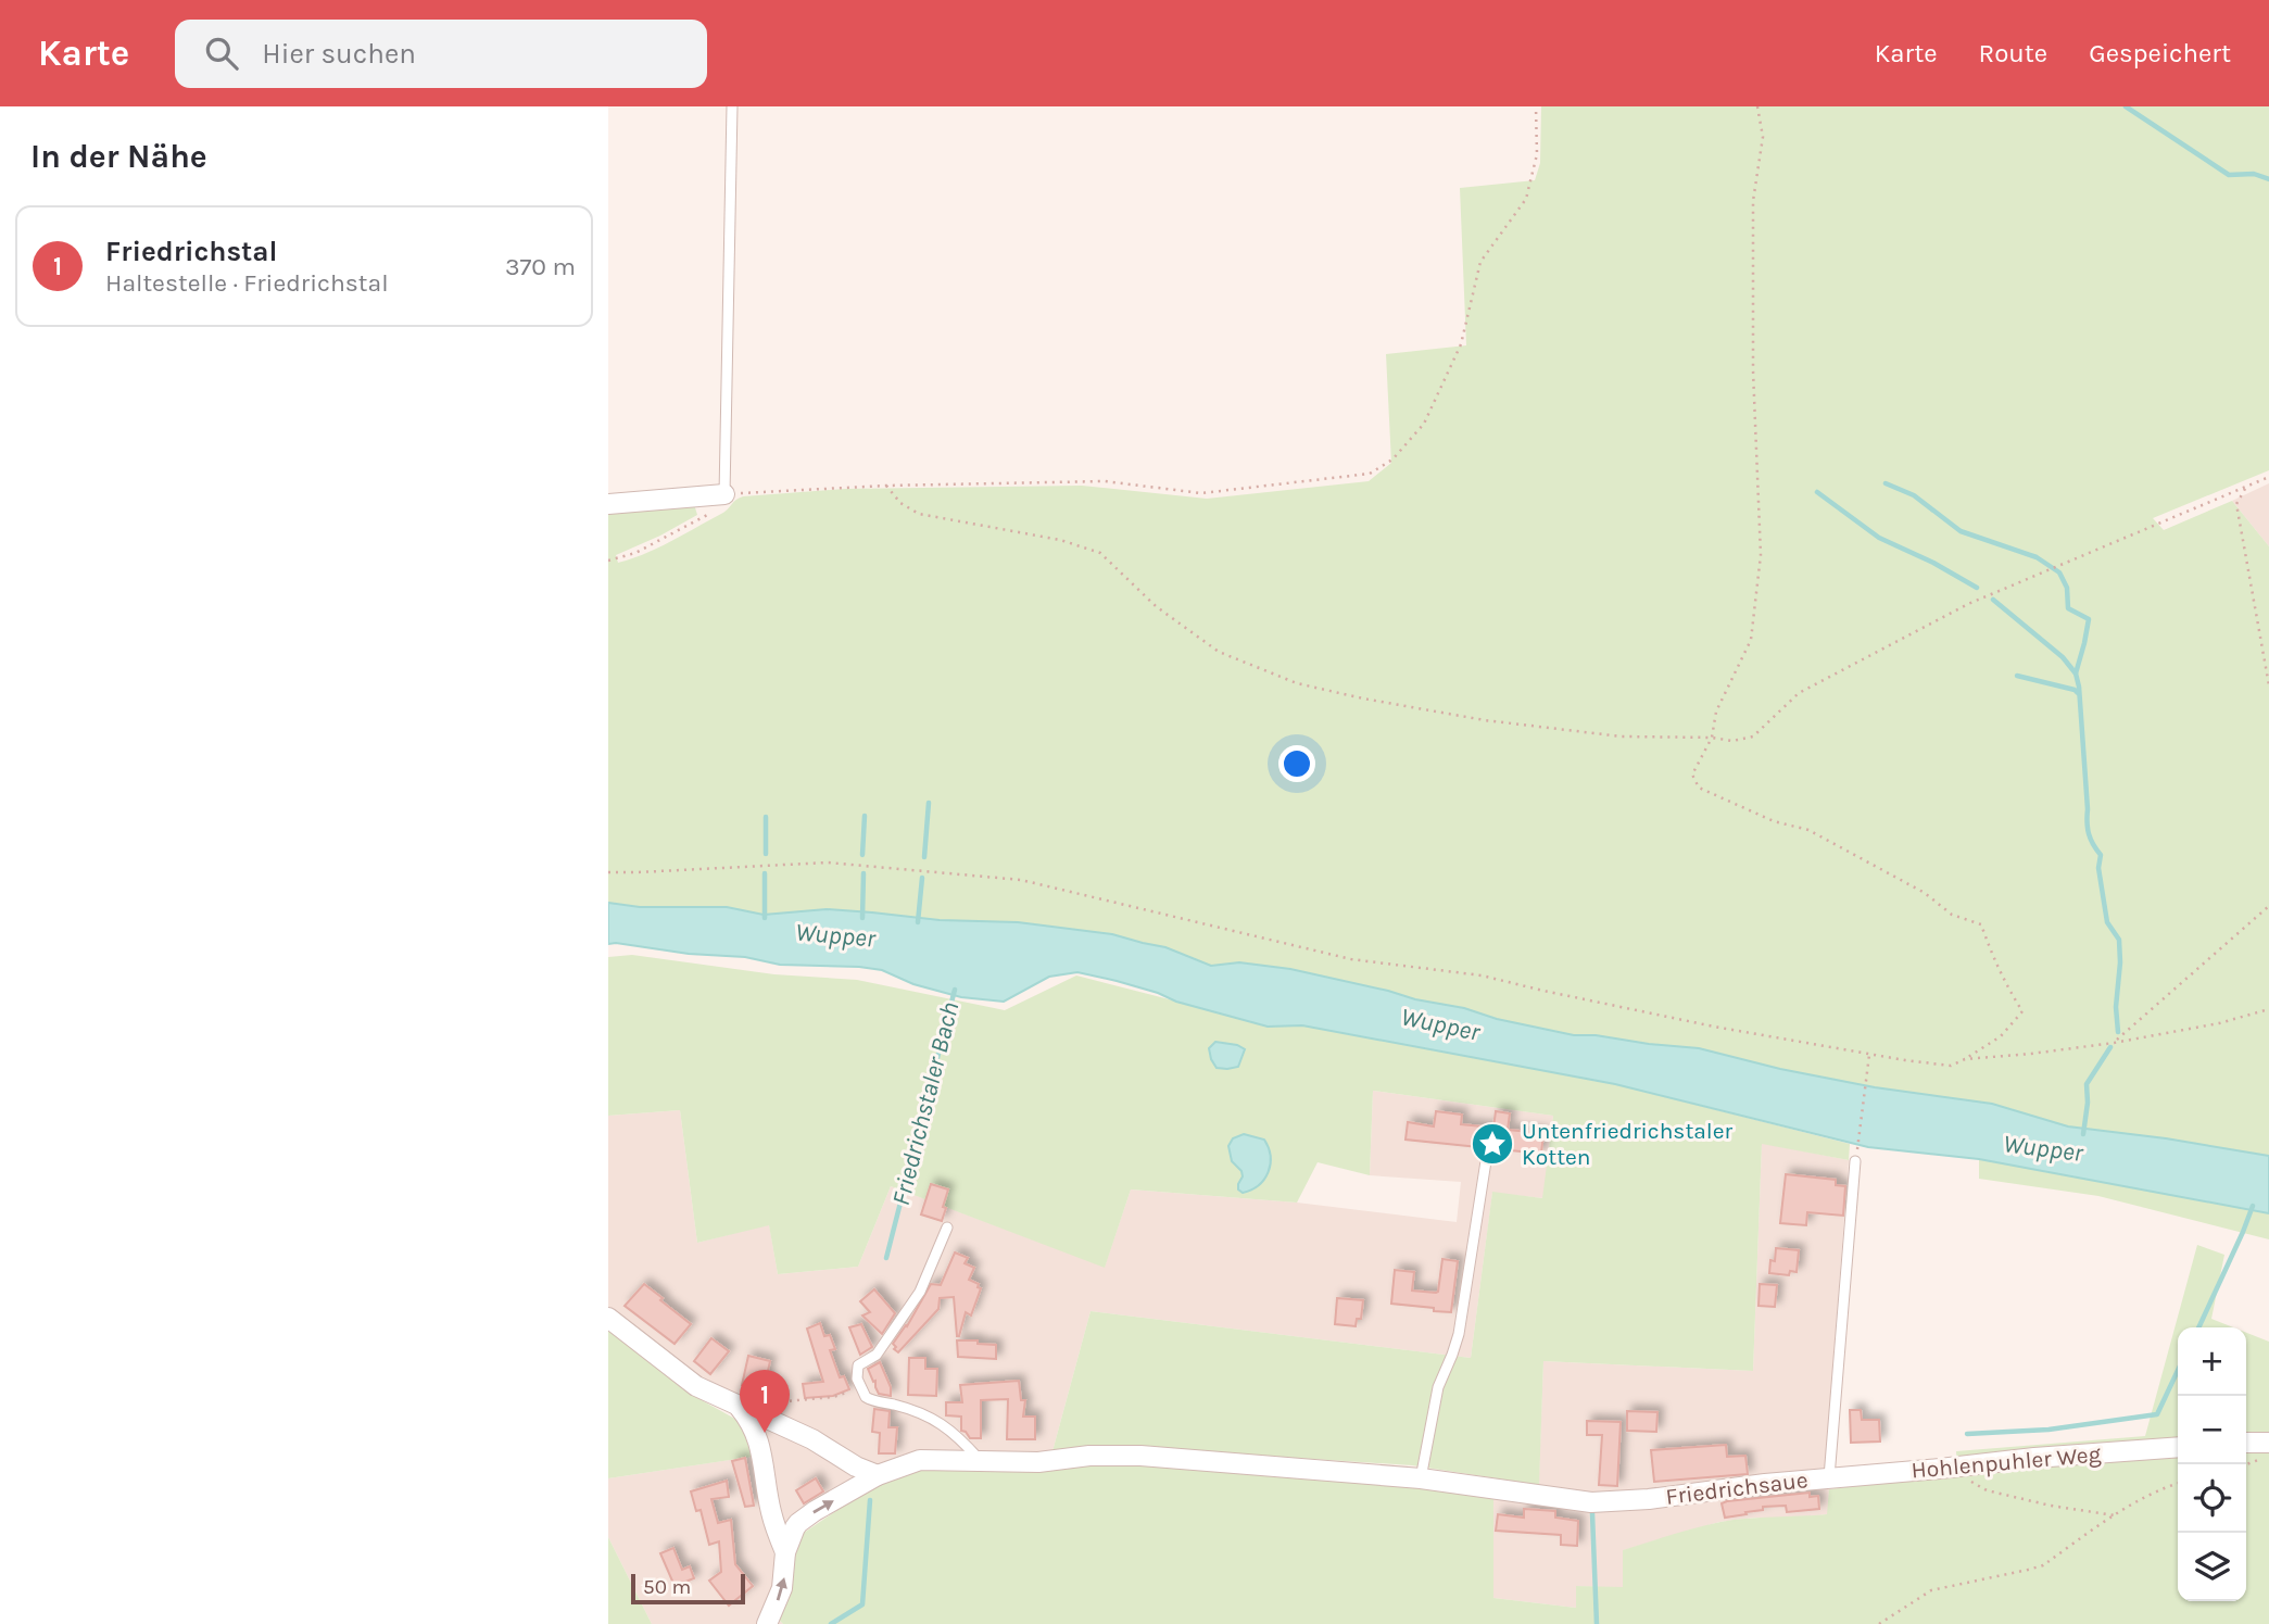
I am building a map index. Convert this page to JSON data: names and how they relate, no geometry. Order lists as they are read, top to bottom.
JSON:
{
  "streets": {
    "street": ["Hohlenpuhler Weg", "Friedrichsaue"]
  },
  "crossings": [
    ["Hohlenpuhler Weg", "Friedrichsaue"]
  ],
  "water": ["Wupper", "Friedrichstaler Bach"],
  "places": {
    "place": ["Untenfriedrichstaler Kotten"]
  },
  "scale_bar": "50 m",
  "page": {
    "header": "Karte",
    "search": "Hier suchen",
    "nav": ["Karte", "Route", "Gespeichert"],
    "heading": "In der Nähe",
    "list": [
      {
        "mark": "1",
        "name": "Friedrichstal",
        "note": "Haltestelle · Friedrichstal",
        "value": "370 m"
      }
    ],
    "map_buttons": ["+", "−"],
    "pins": "1",
    "scale": "50 m"
  }
}
